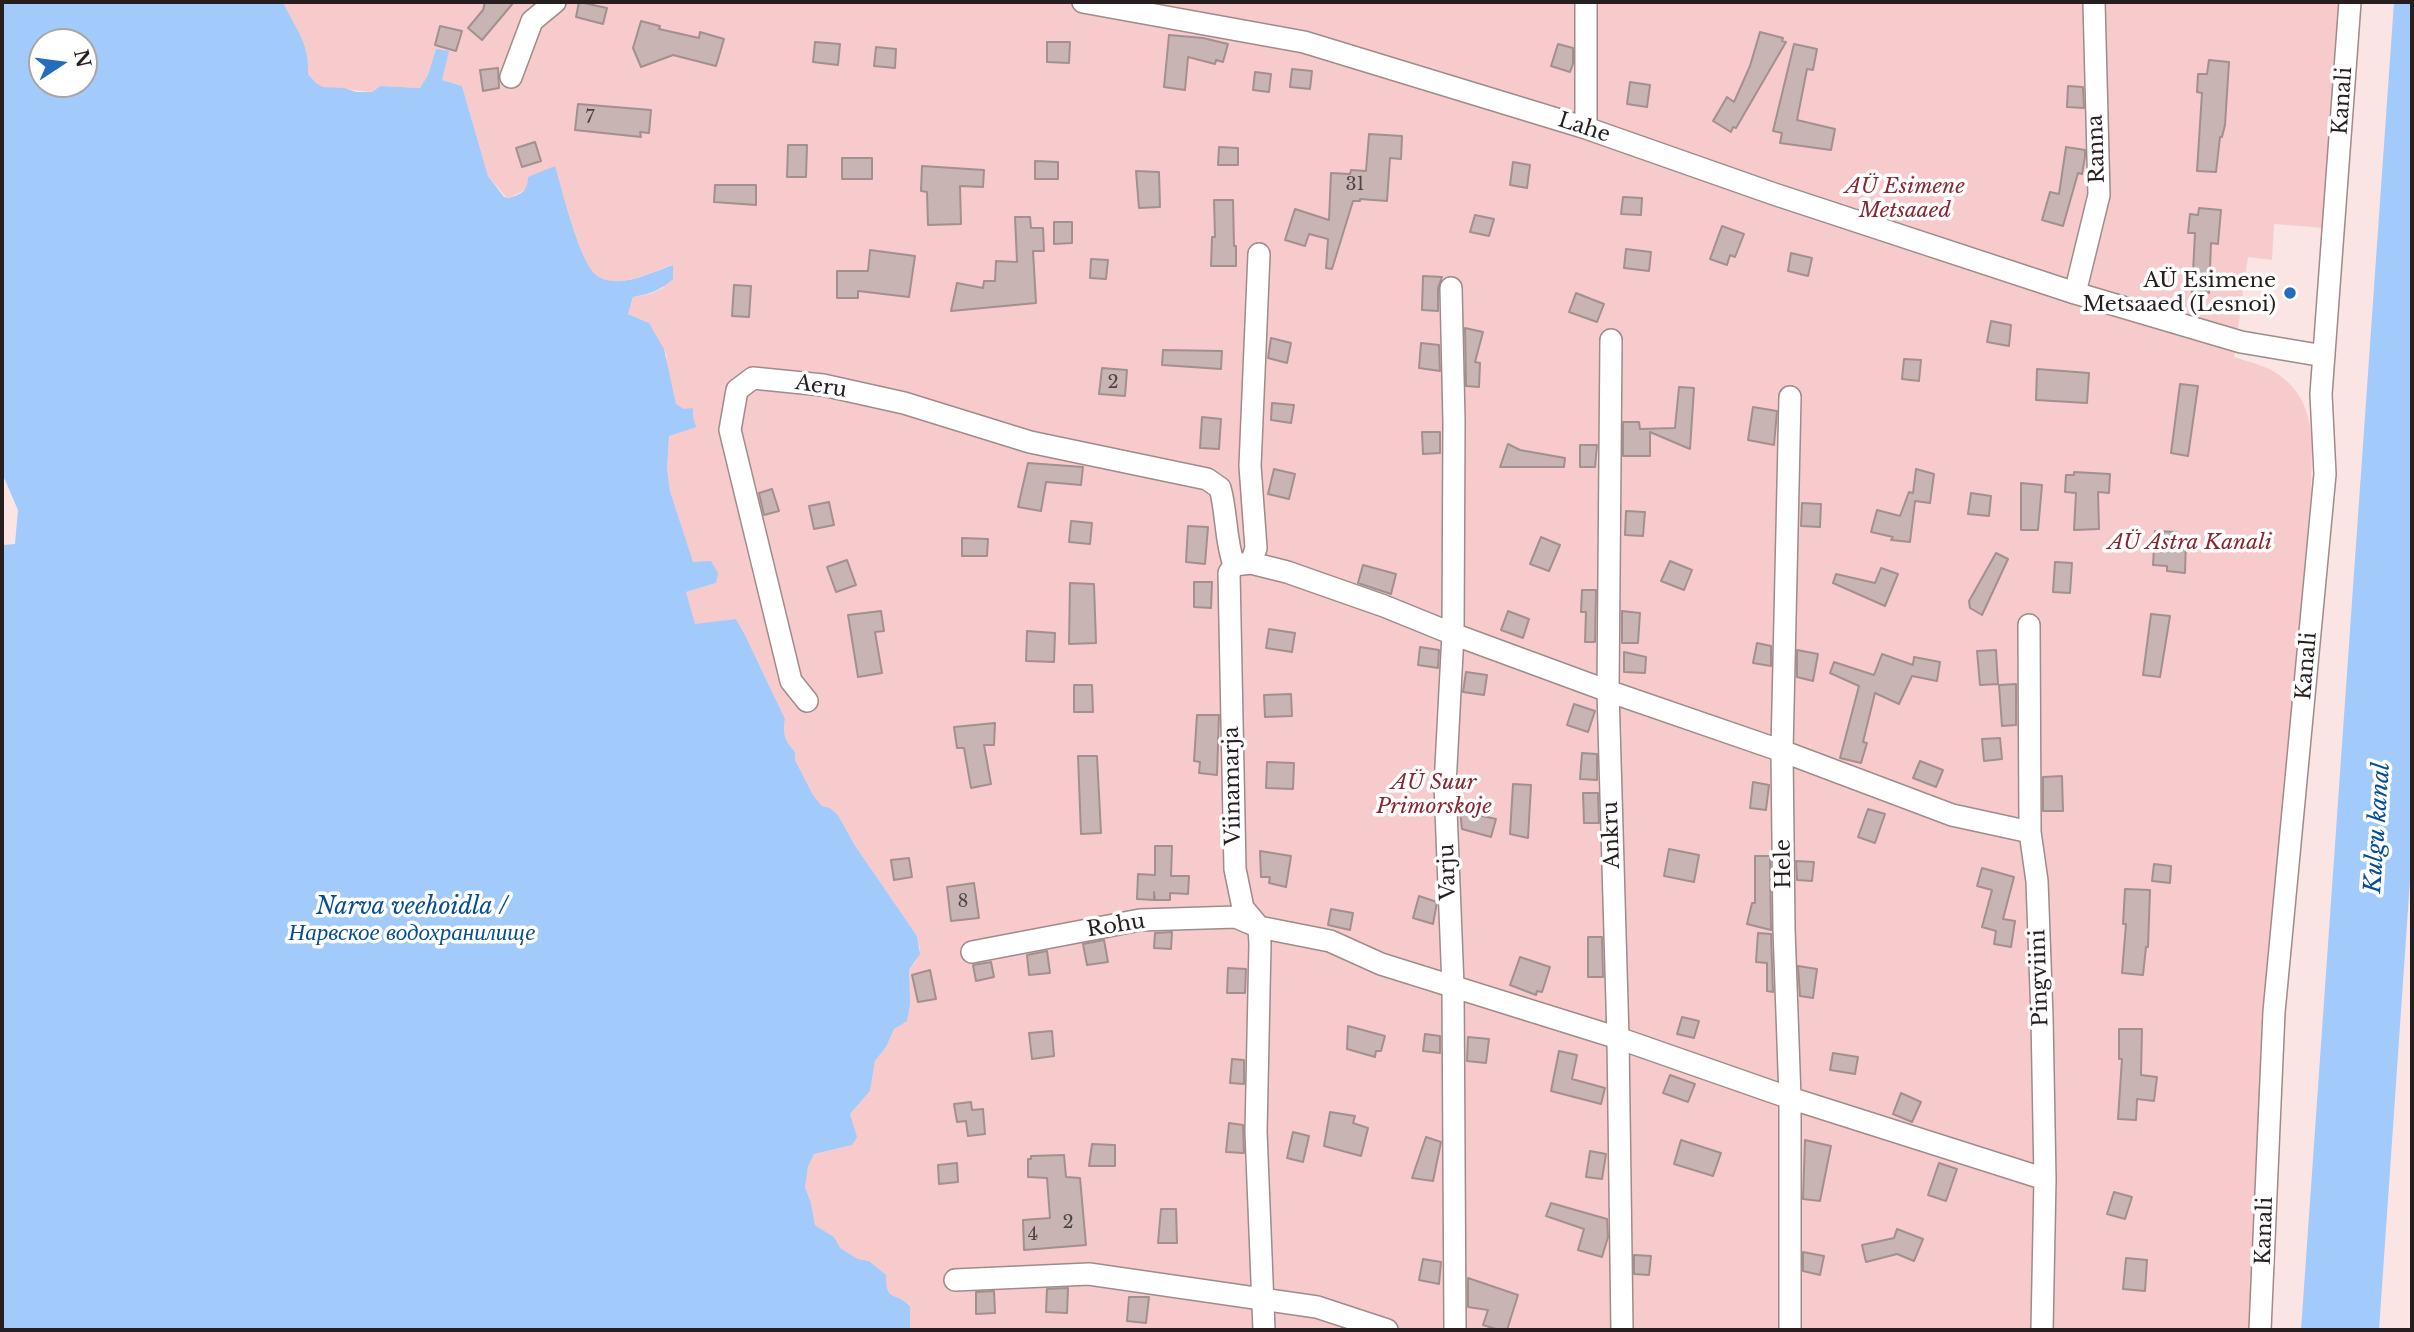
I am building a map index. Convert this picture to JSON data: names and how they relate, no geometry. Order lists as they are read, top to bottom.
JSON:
{
  "streets": {
    "street": [
      "Kanali",
      "Lahe",
      "Ranna",
      "Aeru",
      "Viinamarja",
      "Ankru",
      "Hele",
      "Varju",
      "Rohu",
      "Pingviini"
    ]
  },
  "crossings": [
    ["Kanali", "Lahe"],
    ["Lahe", "Ranna"],
    ["Aeru", "Viinamarja"],
    ["Viinamarja", "Rohu"],
    ["Ankru", "Rohu"],
    ["Hele", "Rohu"],
    ["Varju", "Rohu"],
    ["Rohu", "Pingviini"]
  ],
  "water": ["Kulgu kanal", "Narva veehoidla / Нарвское водохранилище"],
  "parks": ["AÜ Esimene Metsaaed", "AÜ Astra Kanali", "AÜ Suur Primorskoje"],
  "places": ["AÜ Esimene Metsaaed (Lesnoi)"],
  "house_numbers": [
    "7",
    "31",
    "2",
    "8",
    "2",
    "4"
  ],
  "north": "right"
}
